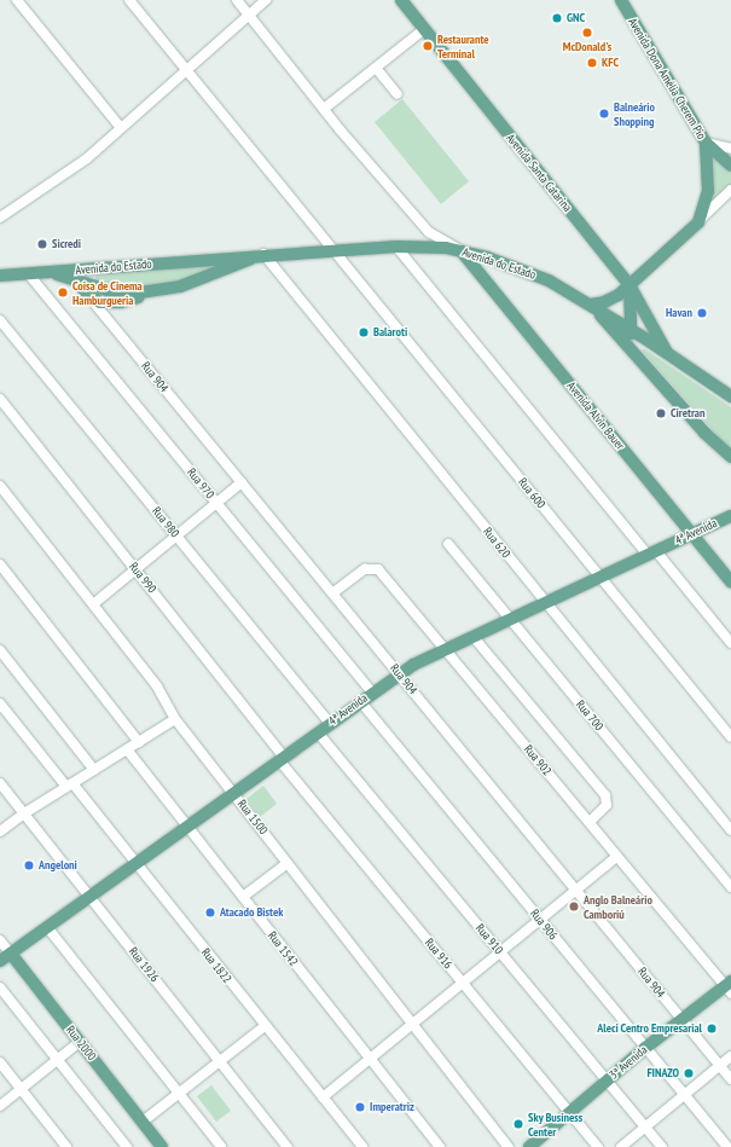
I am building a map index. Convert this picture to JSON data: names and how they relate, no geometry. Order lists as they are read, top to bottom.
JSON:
{
  "streets": {
    "main road": [
      "Avenida Dona Amélia Cherem Pio",
      "Avenida Santa Catarina",
      "Avenida do Estado",
      "Avenida Alvin Bauer",
      "4ª Avenida",
      "Rua 2000",
      "3ª Avenida"
    ],
    "street": [
      "Rua 904",
      "Rua 970",
      "Rua 600",
      "Rua 980",
      "Rua 620",
      "Rua 990",
      "Rua 700",
      "Rua 902",
      "Rua 1500",
      "Rua 906",
      "Rua 910",
      "Rua 1542",
      "Rua 916",
      "Rua 1926",
      "Rua 1822"
    ]
  },
  "crossings": [
    ["Avenida Santa Catarina", "Avenida do Estado"],
    ["Avenida do Estado", "Rua 904"],
    ["Avenida do Estado", "Avenida Alvin Bauer"],
    ["Avenida do Estado", "Rua 970"],
    ["Avenida do Estado", "Rua 600"],
    ["Avenida do Estado", "Rua 620"],
    ["Rua 904", "4ª Avenida"],
    ["Rua 904", "Rua 902"],
    ["Rua 904", "3ª Avenida"],
    ["Avenida Alvin Bauer", "4ª Avenida"],
    ["Rua 970", "4ª Avenida"],
    ["Rua 600", "4ª Avenida"],
    ["Rua 980", "4ª Avenida"],
    ["4ª Avenida", "Rua 620"],
    ["4ª Avenida", "Rua 990"],
    ["4ª Avenida", "Rua 700"],
    ["4ª Avenida", "Rua 902"],
    ["4ª Avenida", "Rua 1500"],
    ["4ª Avenida", "Rua 906"],
    ["4ª Avenida", "Rua 910"],
    ["4ª Avenida", "Rua 1542"],
    ["4ª Avenida", "Rua 916"],
    ["4ª Avenida", "Rua 1926"],
    ["4ª Avenida", "Rua 1822"],
    ["4ª Avenida", "Rua 2000"],
    ["Rua 990", "Rua 916"],
    ["Rua 902", "3ª Avenida"],
    ["Rua 906", "3ª Avenida"],
    ["Rua 910", "3ª Avenida"],
    ["Rua 916", "3ª Avenida"]
  ],
  "places": [
    "GNC",
    "McDonald's",
    "Restaurante Terminal",
    "KFC",
    "Balneário Shopping",
    "Sicredi",
    "Coisa de Cinema Hamburgueria",
    "Havan",
    "Balaroti",
    "Ciretran",
    "Angeloni",
    "Anglo Balneário Camboriú",
    "Atacado Bistek",
    "Aleci Centro Empresarial",
    "FINAZO",
    "Imperatriz",
    "Sky Business Center"
  ]
}
